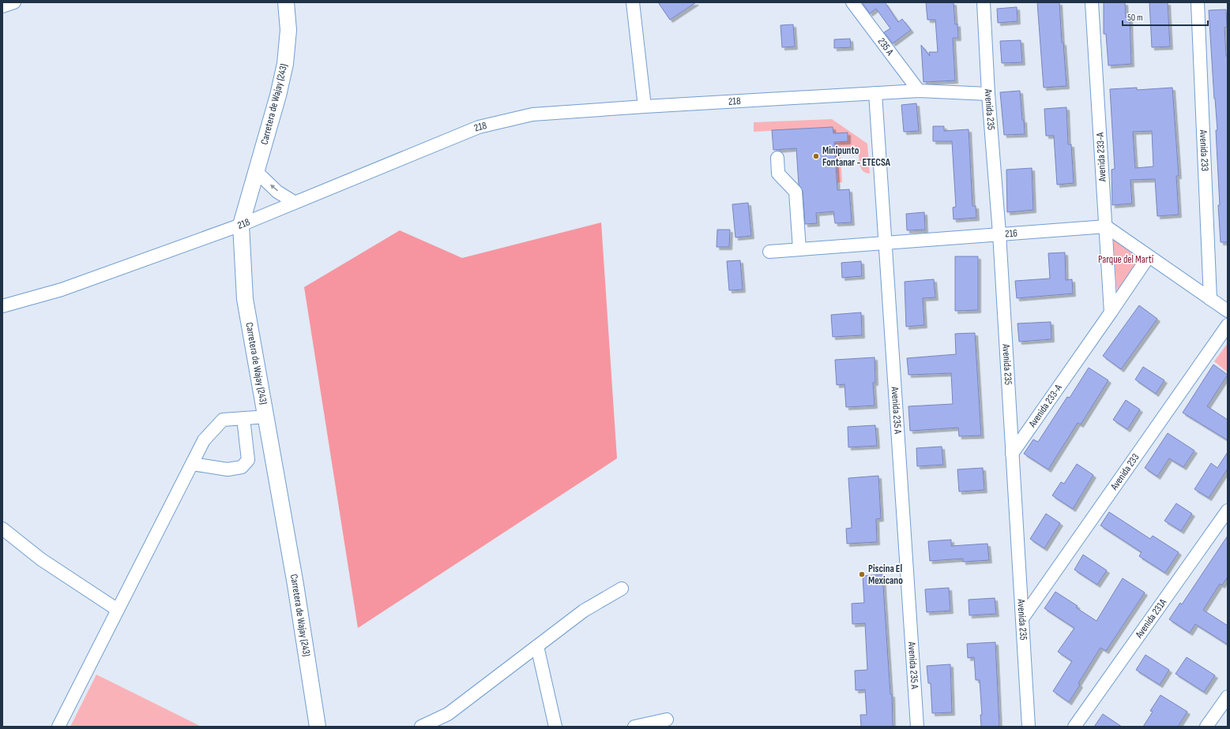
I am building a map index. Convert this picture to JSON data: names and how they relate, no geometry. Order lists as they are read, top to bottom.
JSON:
{
  "streets": {
    "main road": ["Carretera de Wajay (243)"],
    "street": [
      "235 A",
      "218",
      "Avenida 235",
      "Avenida 233",
      "Avenida 233-A",
      "216",
      "Avenida 235 A",
      "Avenida 231A"
    ]
  },
  "crossings": [
    ["235 A", "218"],
    ["218", "Carretera de Wajay (243)"],
    ["218", "Avenida 235"],
    ["218", "Avenida 235 A"],
    ["Avenida 235", "Avenida 233"],
    ["Avenida 235", "Avenida 233-A"],
    ["Avenida 235", "216"],
    ["Avenida 233-A", "216"],
    ["216", "Avenida 235 A"]
  ],
  "parks": ["Parque del Martí"],
  "places": ["Minipunto Fontanar - ETECSA", "Piscina El Mexicano"],
  "scale_bar": "50 m"
}
